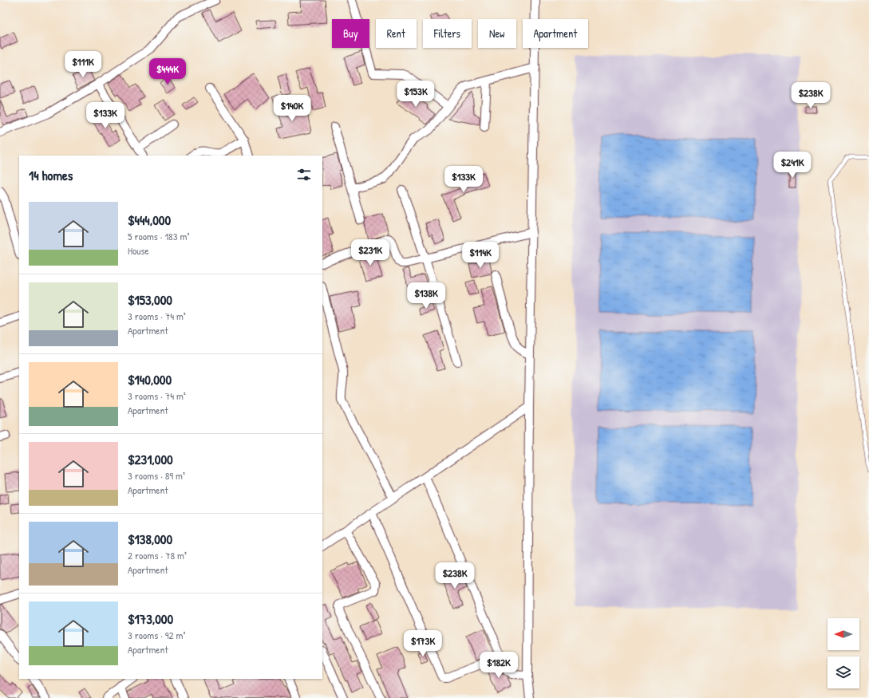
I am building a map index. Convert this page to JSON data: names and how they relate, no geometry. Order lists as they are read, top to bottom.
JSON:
{
  "north": "left",
  "page": {
    "chip": [
      "Buy",
      "Rent",
      "Filters",
      "New",
      "Apartment"
    ],
    "price": [
      "$111K",
      "$444K",
      "$153K",
      "$238K",
      "$140K",
      "$133K",
      "$241K",
      "$133K",
      "$231K",
      "$114K",
      "$138K",
      "$238K",
      "$173K",
      "$182K"
    ],
    "heading": "14 homes",
    "list": [
      {
        "name": "$444,000",
        "note": "5 rooms · 183 m² · House"
      },
      {
        "name": "$153,000",
        "note": "3 rooms · 74 m² · Apartment"
      },
      {
        "name": "$140,000",
        "note": "3 rooms · 74 m² · Apartment"
      },
      {
        "name": "$231,000",
        "note": "3 rooms · 89 m² · Apartment"
      },
      {
        "name": "$138,000",
        "note": "2 rooms · 78 m² · Apartment"
      },
      {
        "name": "$173,000",
        "note": "3 rooms · 92 m² · Apartment"
      }
    ]
  }
}
